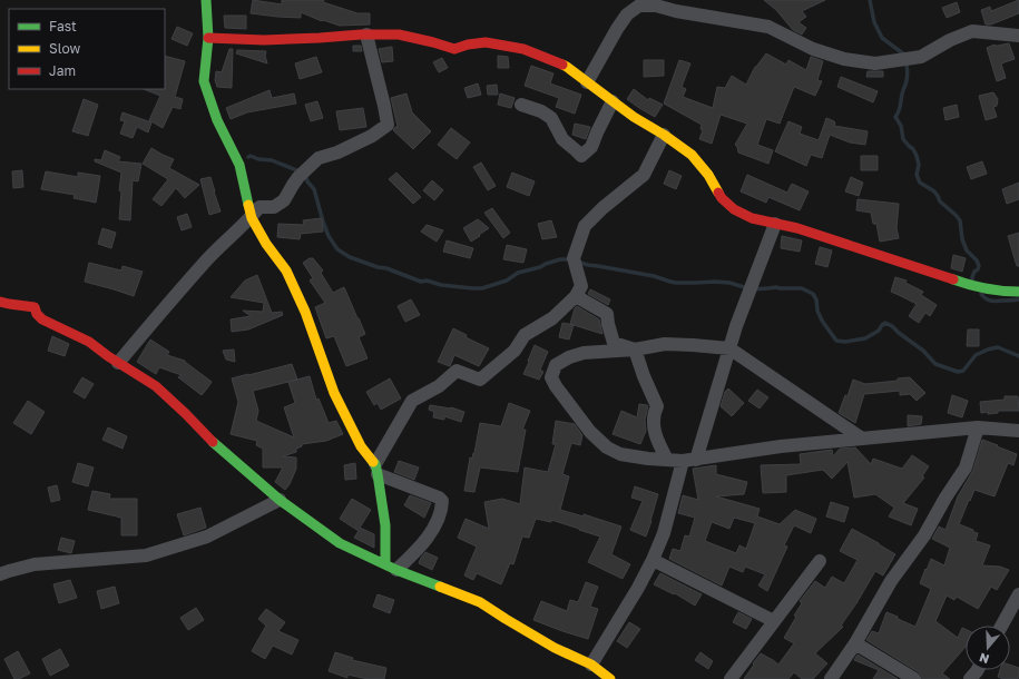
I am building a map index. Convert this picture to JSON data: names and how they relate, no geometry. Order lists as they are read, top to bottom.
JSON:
{
  "legend": ["Fast", "Slow", "Jam"],
  "north": "bottom"
}
